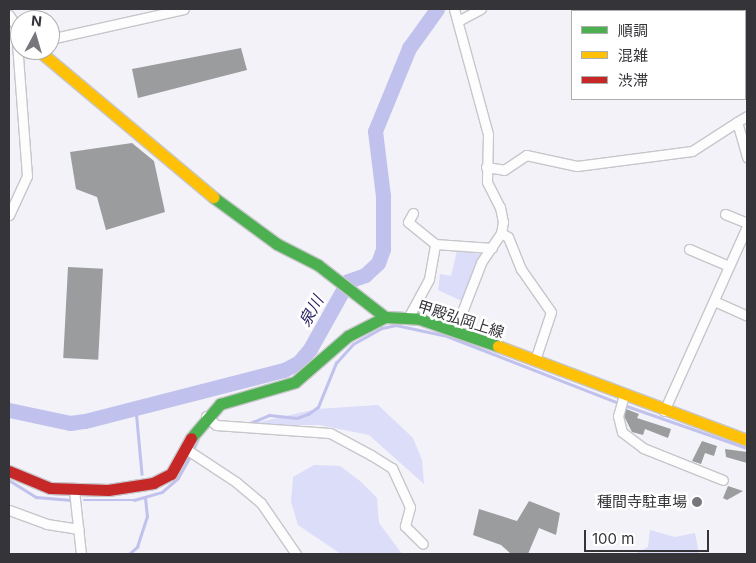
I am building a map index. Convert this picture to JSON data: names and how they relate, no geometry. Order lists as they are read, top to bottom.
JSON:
{
  "streets": {
    "main road": ["甲殿弘岡上線"]
  },
  "water": ["泉川"],
  "places": ["種間寺駐車場"],
  "legend": ["順調", "混雑", "渋滞"],
  "scale_bar": "100 m",
  "north": "top"
}
